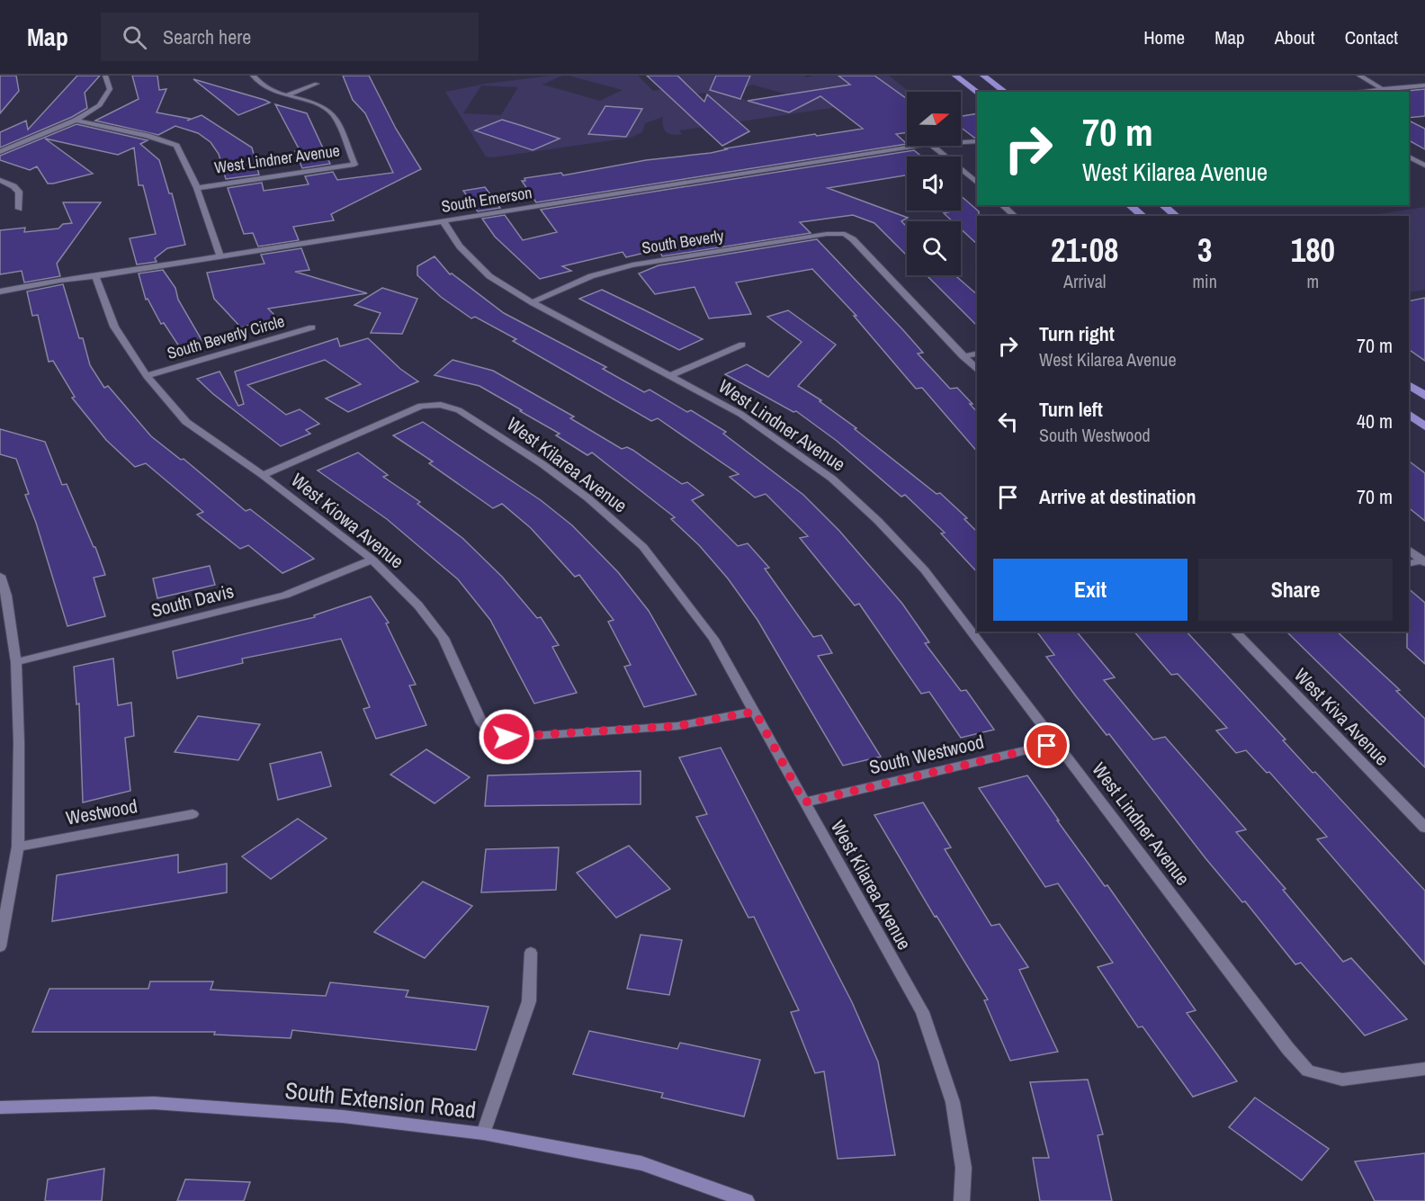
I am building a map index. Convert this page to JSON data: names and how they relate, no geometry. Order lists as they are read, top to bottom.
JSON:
{
  "streets": {
    "street": [
      "West Lindner Avenue",
      "South Emerson",
      "South Beverly",
      "South Beverly Circle",
      "West Kilarea Avenue",
      "West Kiowa Avenue",
      "South Davis",
      "West Kiva Avenue",
      "South Westwood",
      "Westwood",
      "South Extension Road"
    ]
  },
  "crossings": [
    ["West Lindner Avenue", "South Emerson"],
    ["West Lindner Avenue", "South Beverly"],
    ["West Lindner Avenue", "South Westwood"],
    ["South Emerson", "West Kiowa Avenue"],
    ["South Beverly Circle", "West Kiowa Avenue"],
    ["West Kilarea Avenue", "West Kiowa Avenue"],
    ["West Kilarea Avenue", "South Westwood"],
    ["West Kiowa Avenue", "South Davis"]
  ],
  "north": "right",
  "page": {
    "header": "Map",
    "search": "Search here",
    "nav": [
      "Home",
      "Map",
      "About",
      "Contact"
    ],
    "turn": ["70 m", "West Kilarea Avenue"],
    "eta": [
      "21:08",
      "Arrival",
      "3",
      "min",
      "180",
      "m"
    ],
    "list": [
      {
        "name": "Turn right",
        "note": "West Kilarea Avenue",
        "value": "70 m"
      },
      {
        "name": "Turn left",
        "note": "South Westwood",
        "value": "40 m"
      },
      {
        "name": "Arrive at destination",
        "value": "70 m"
      }
    ],
    "buttons": ["Exit", "Share"]
  }
}
